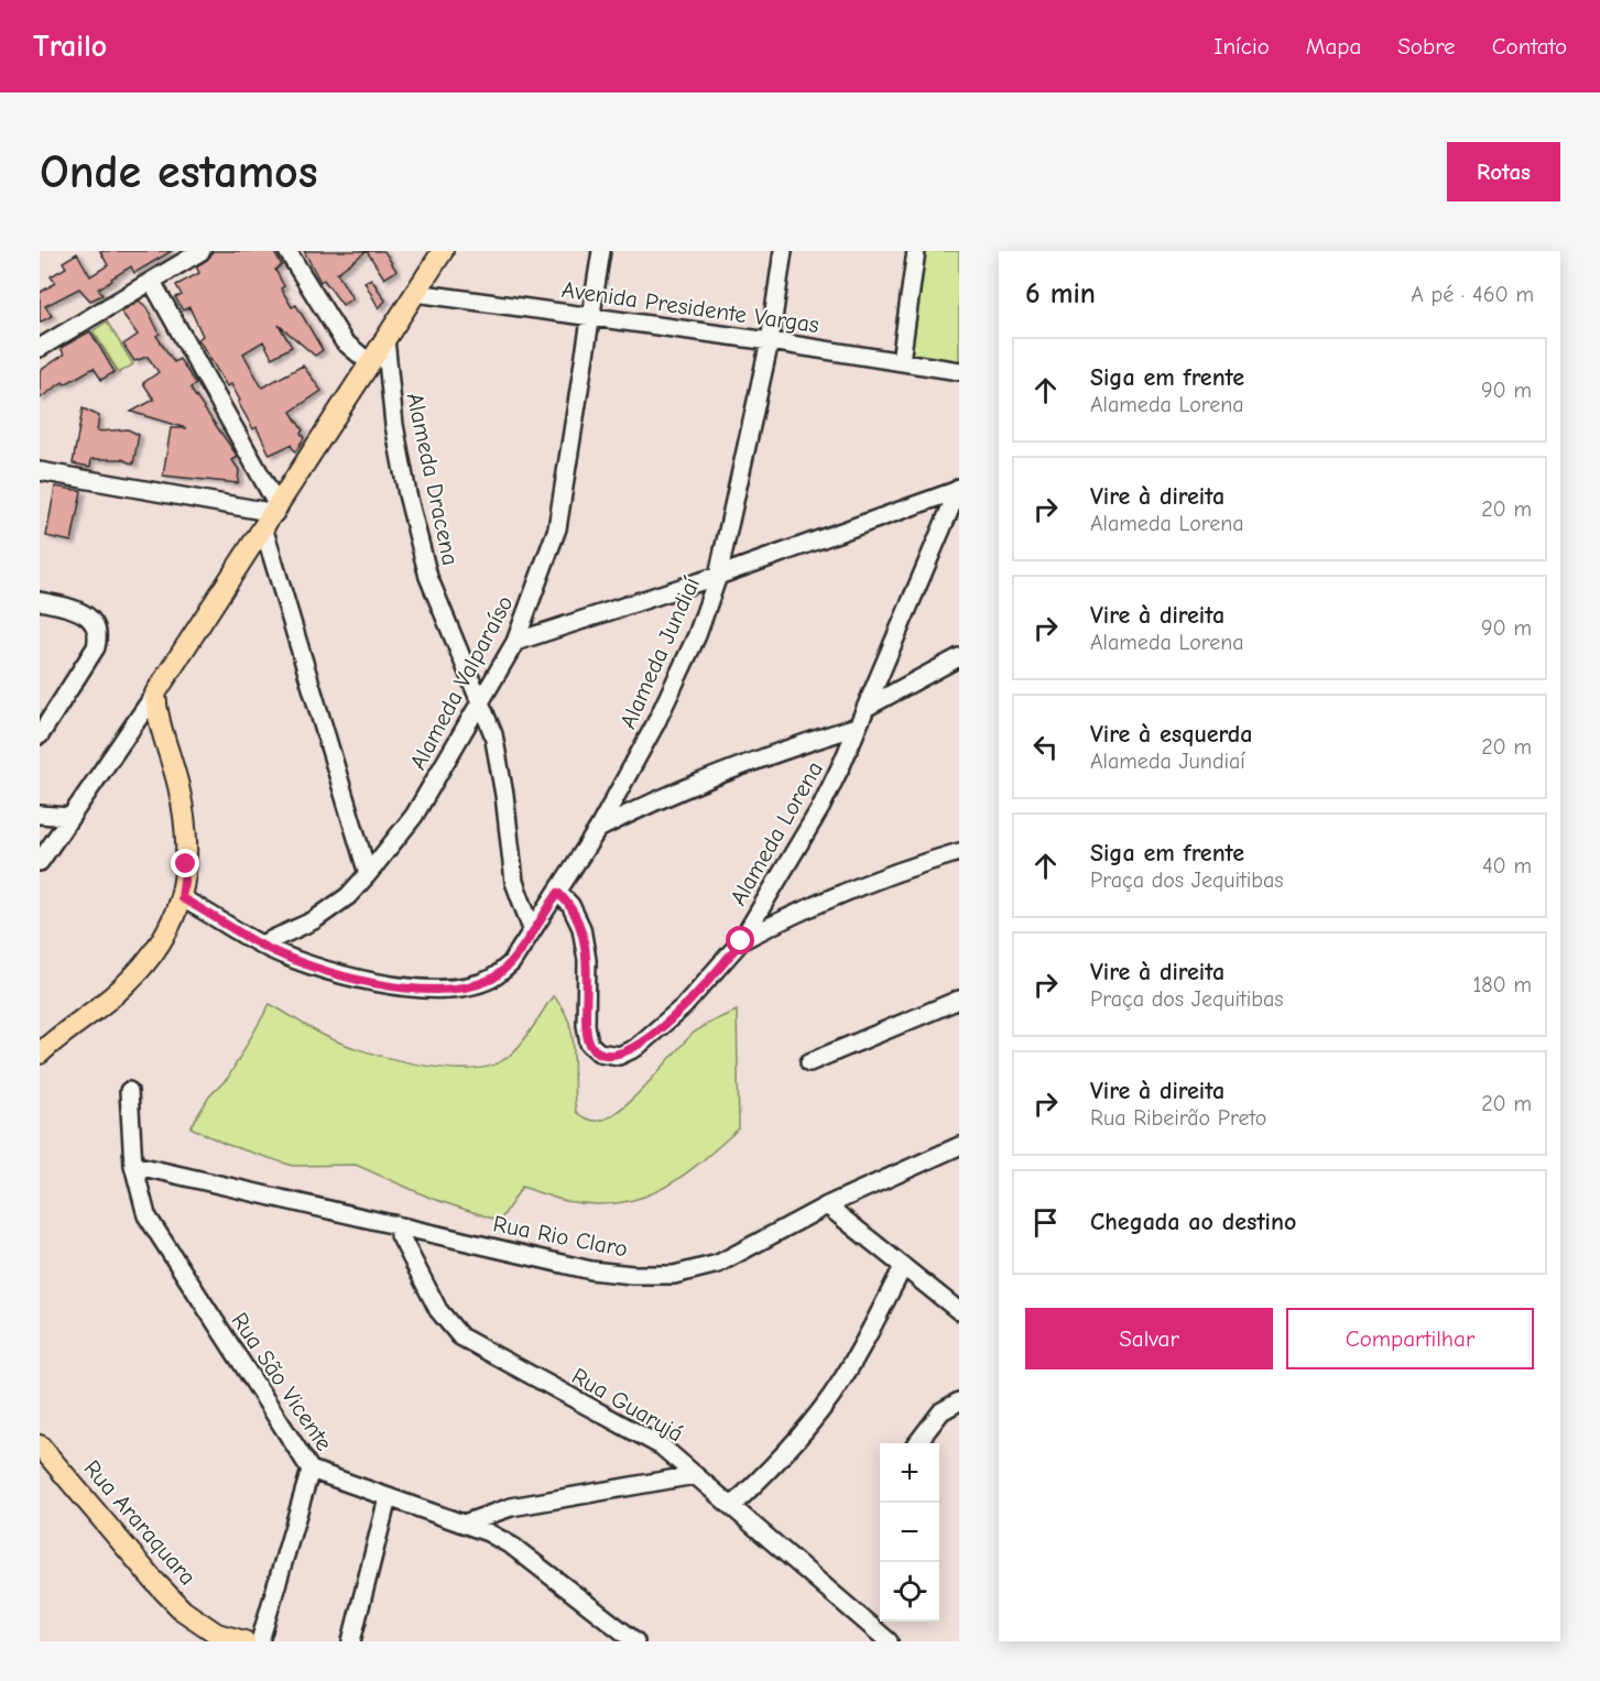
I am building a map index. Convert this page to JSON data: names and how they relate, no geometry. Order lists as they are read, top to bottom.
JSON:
{
  "streets": {
    "main road": ["Rua Araraquara"],
    "street": [
      "Avenida Presidente Vargas",
      "Alameda Dracena",
      "Alameda Jundiaí",
      "Alameda Valparaíso",
      "Alameda Lorena",
      "Rua Rio Claro",
      "Rua São Vicente",
      "Rua Guarujá"
    ]
  },
  "crossings": [
    ["Avenida Presidente Vargas", "Alameda Jundiaí"],
    ["Avenida Presidente Vargas", "Alameda Valparaíso"],
    ["Alameda Dracena", "Alameda Jundiaí"],
    ["Alameda Dracena", "Alameda Valparaíso"],
    ["Alameda Jundiaí", "Alameda Valparaíso"],
    ["Alameda Jundiaí", "Alameda Lorena"],
    ["Rua Rio Claro", "Rua São Vicente"],
    ["Rua Rio Claro", "Rua Guarujá"]
  ],
  "page": {
    "header": "Trailo",
    "nav": [
      "Início",
      "Mapa",
      "Sobre",
      "Contato"
    ],
    "buttons": [
      "Rotas",
      ["Salvar", "Compartilhar"]
    ],
    "title": "Onde estamos",
    "heading": ["6 min", "A pé · 460 m"],
    "list": [
      ["Siga em frente", "Alameda Lorena", "90 m"],
      ["Vire à direita", "Alameda Lorena", "20 m"],
      ["Vire à direita", "Alameda Lorena", "90 m"],
      ["Vire à esquerda", "Alameda Jundiaí", "20 m"],
      ["Siga em frente", "Praça dos Jequitibas", "40 m"],
      ["Vire à direita", "Praça dos Jequitibas", "180 m"],
      ["Vire à direita", "Rua Ribeirão Preto", "20 m"],
      "Chegada ao destino"
    ],
    "map_buttons": ["+", "−"]
  }
}
